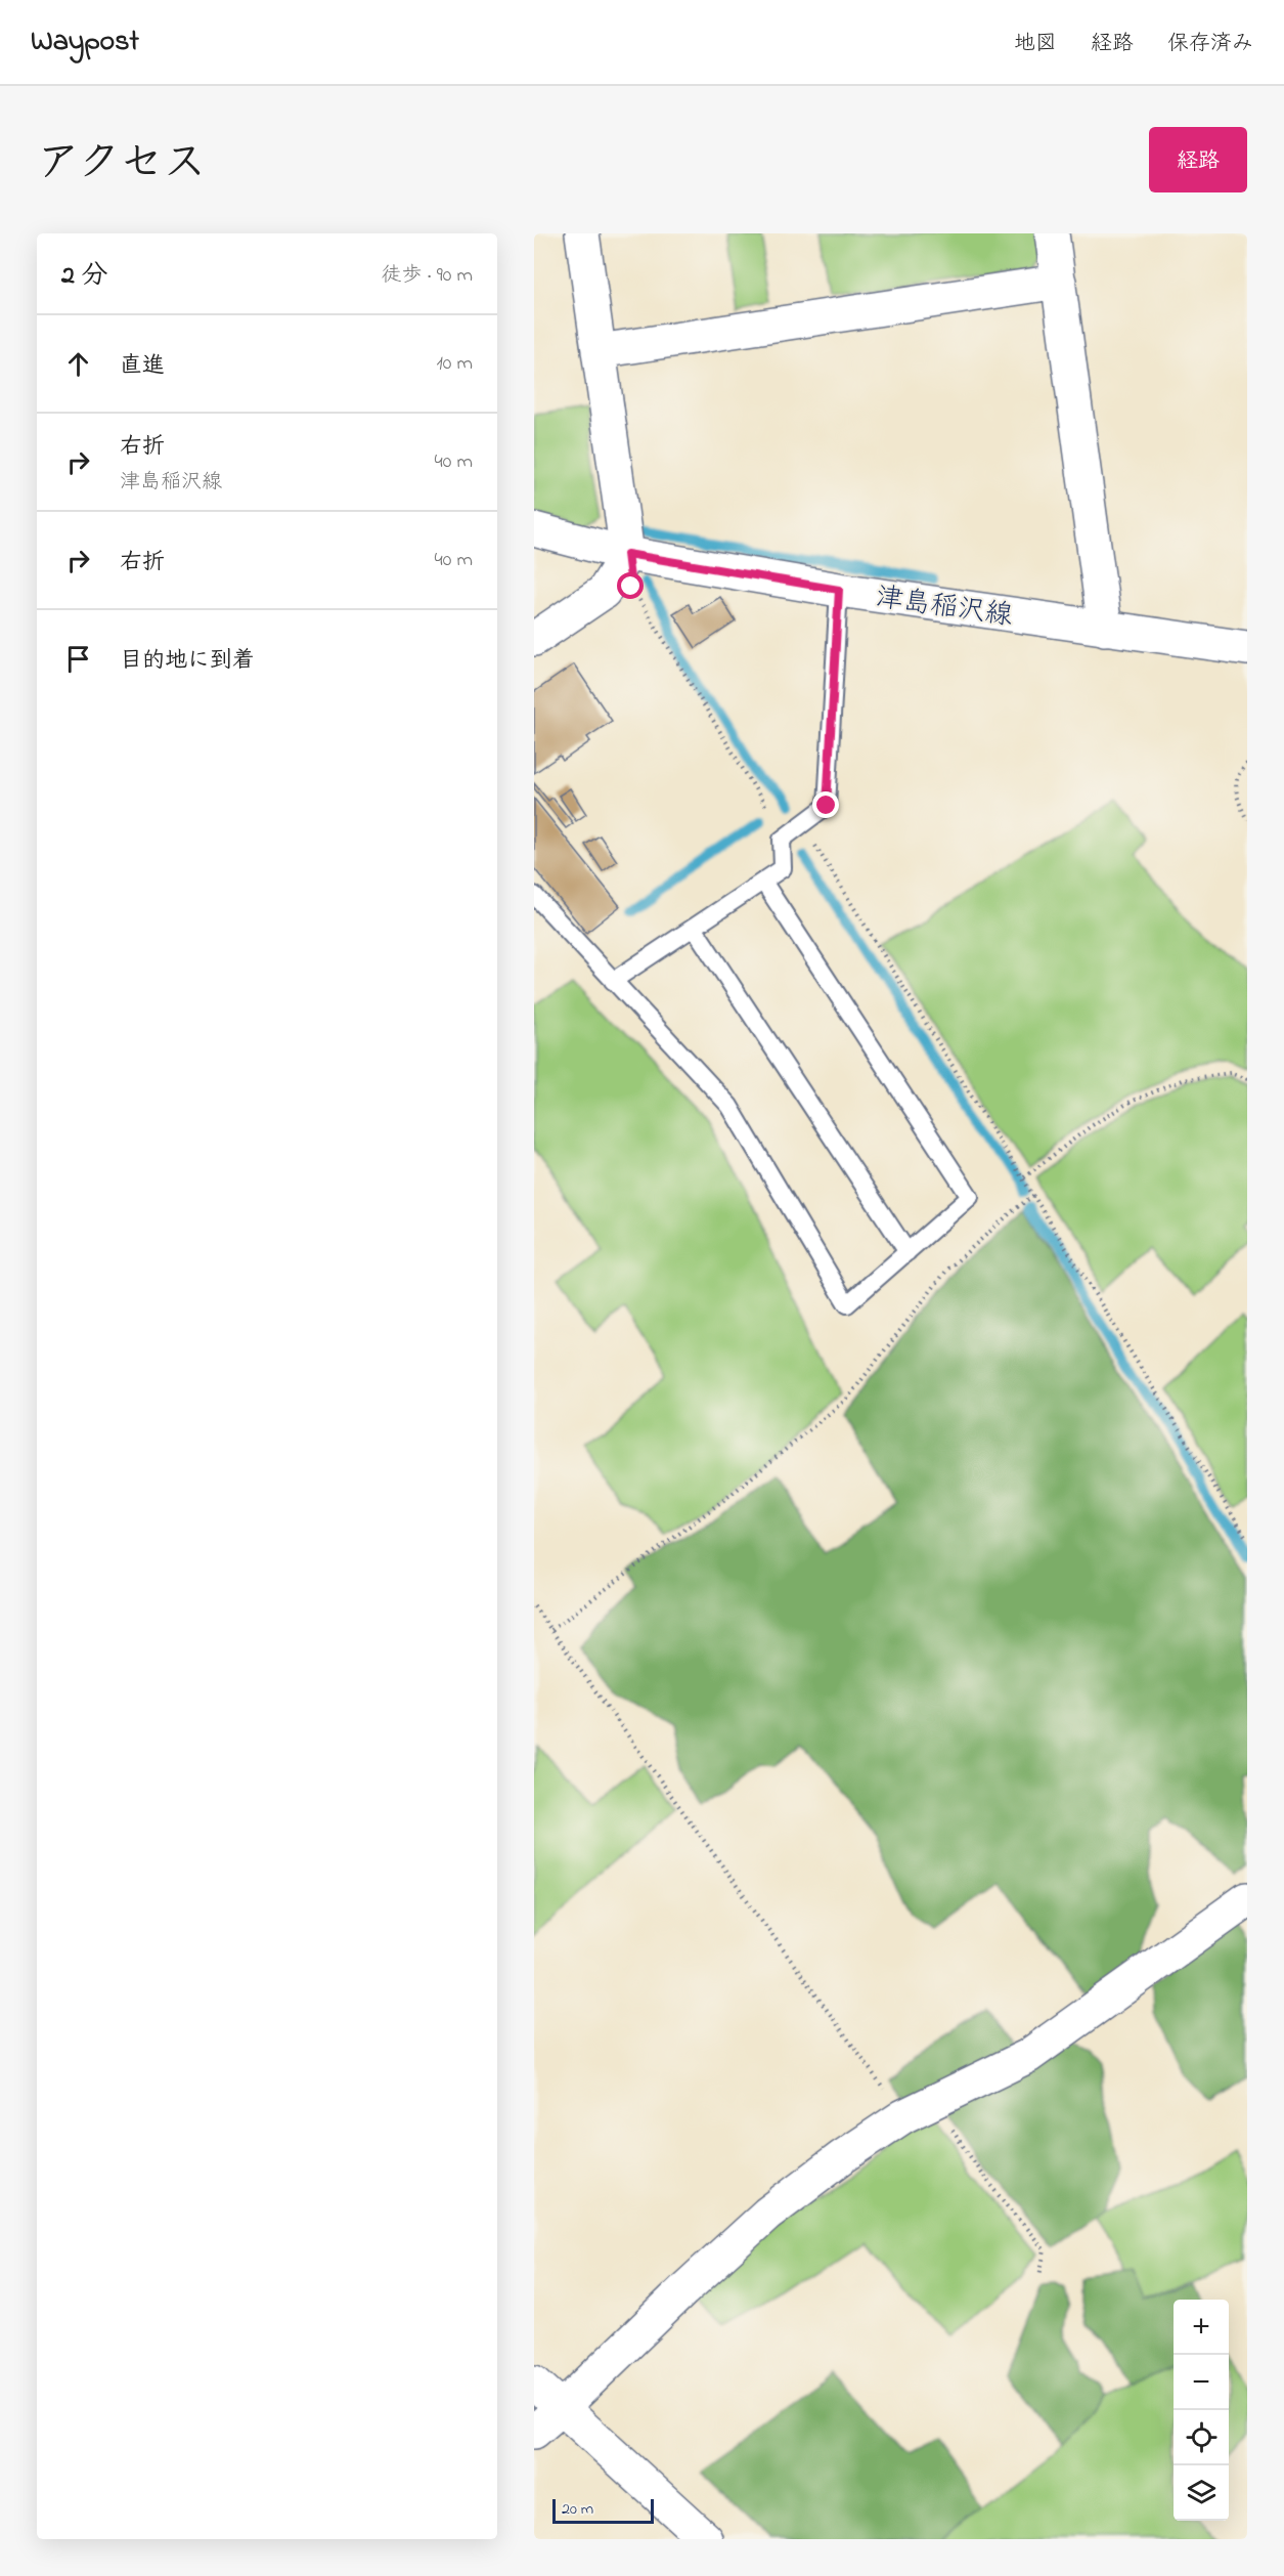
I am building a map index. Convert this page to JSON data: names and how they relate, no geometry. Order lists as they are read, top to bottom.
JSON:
{
  "streets": {
    "street": ["津島稲沢線"]
  },
  "scale_bar": "20 m",
  "page": {
    "header": "Waypost",
    "nav": ["地図", "経路", "保存済み"],
    "title": "アクセス",
    "buttons": "経路",
    "heading": ["2 分", "徒歩 · 90 m"],
    "list": [
      ["直進", "10 m"],
      ["右折", "津島稲沢線", "40 m"],
      ["右折", "40 m"],
      "目的地に到着"
    ],
    "map_buttons": ["+", "−"],
    "scale": "20 m"
  }
}
